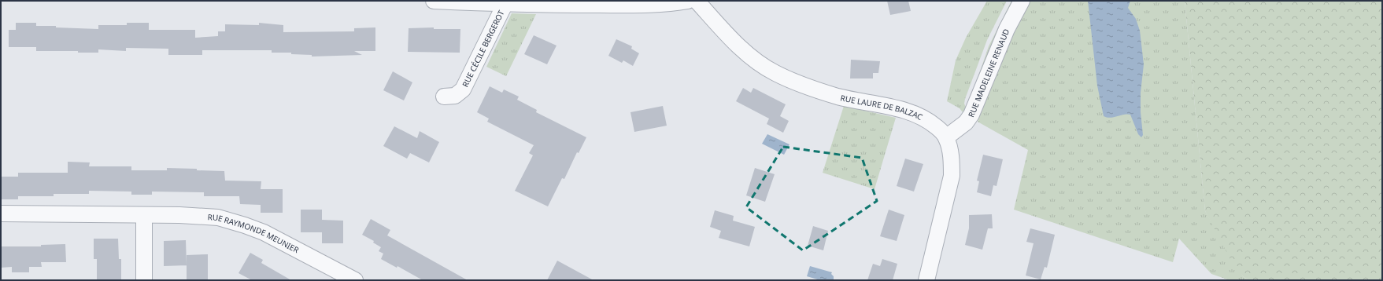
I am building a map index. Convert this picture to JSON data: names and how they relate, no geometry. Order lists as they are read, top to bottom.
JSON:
{
  "streets": {
    "street": [
      "RUE CÉCILE BERGEROT",
      "RUE MADELEINE RENAUD",
      "RUE LAURE DE BALZAC",
      "RUE RAYMONDE MEUNIER"
    ]
  },
  "crossings": [
    ["RUE MADELEINE RENAUD", "RUE LAURE DE BALZAC"]
  ]
}
